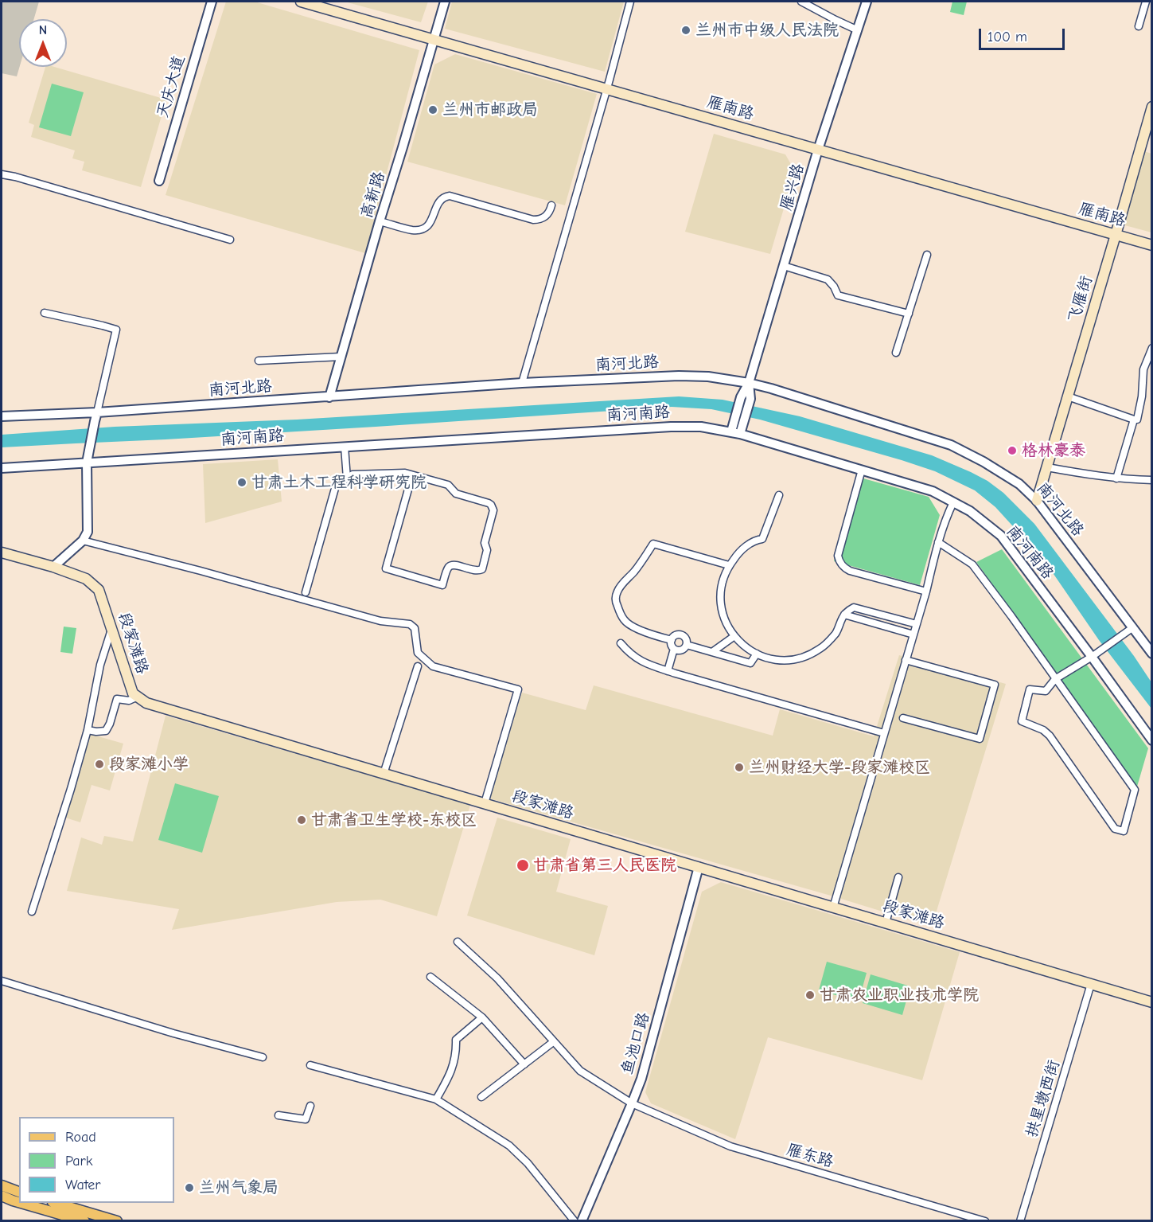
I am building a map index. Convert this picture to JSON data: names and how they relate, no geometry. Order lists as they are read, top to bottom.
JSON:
{
  "streets": {
    "main road": ["雁南路", "飞雁街", "段家滩路"],
    "street": [
      "天庆大道",
      "雁兴路",
      "高新路",
      "南河北路",
      "南河南路",
      "鱼池口路",
      "拱星墩西街",
      "雁东路"
    ]
  },
  "crossings": [
    ["雁南路", "雁兴路"],
    ["雁南路", "高新路"],
    ["雁南路", "飞雁街"],
    ["雁兴路", "南河北路"],
    ["高新路", "南河北路"],
    ["飞雁街", "南河北路"],
    ["段家滩路", "鱼池口路"],
    ["段家滩路", "拱星墩西街"],
    ["鱼池口路", "雁东路"]
  ],
  "places": [
    "兰州市中级人民法院",
    "兰州市邮政局",
    "格林豪泰",
    "甘肃土木工程科学研究院",
    "段家滩小学",
    "兰州财经大学-段家滩校区",
    "甘肃省卫生学校-东校区",
    "甘肃省第三人民医院",
    "甘肃农业职业技术学院",
    "兰州气象局"
  ],
  "legend": ["Road", "Park", "Water"],
  "scale_bar": "100 m",
  "north": "top"
}
